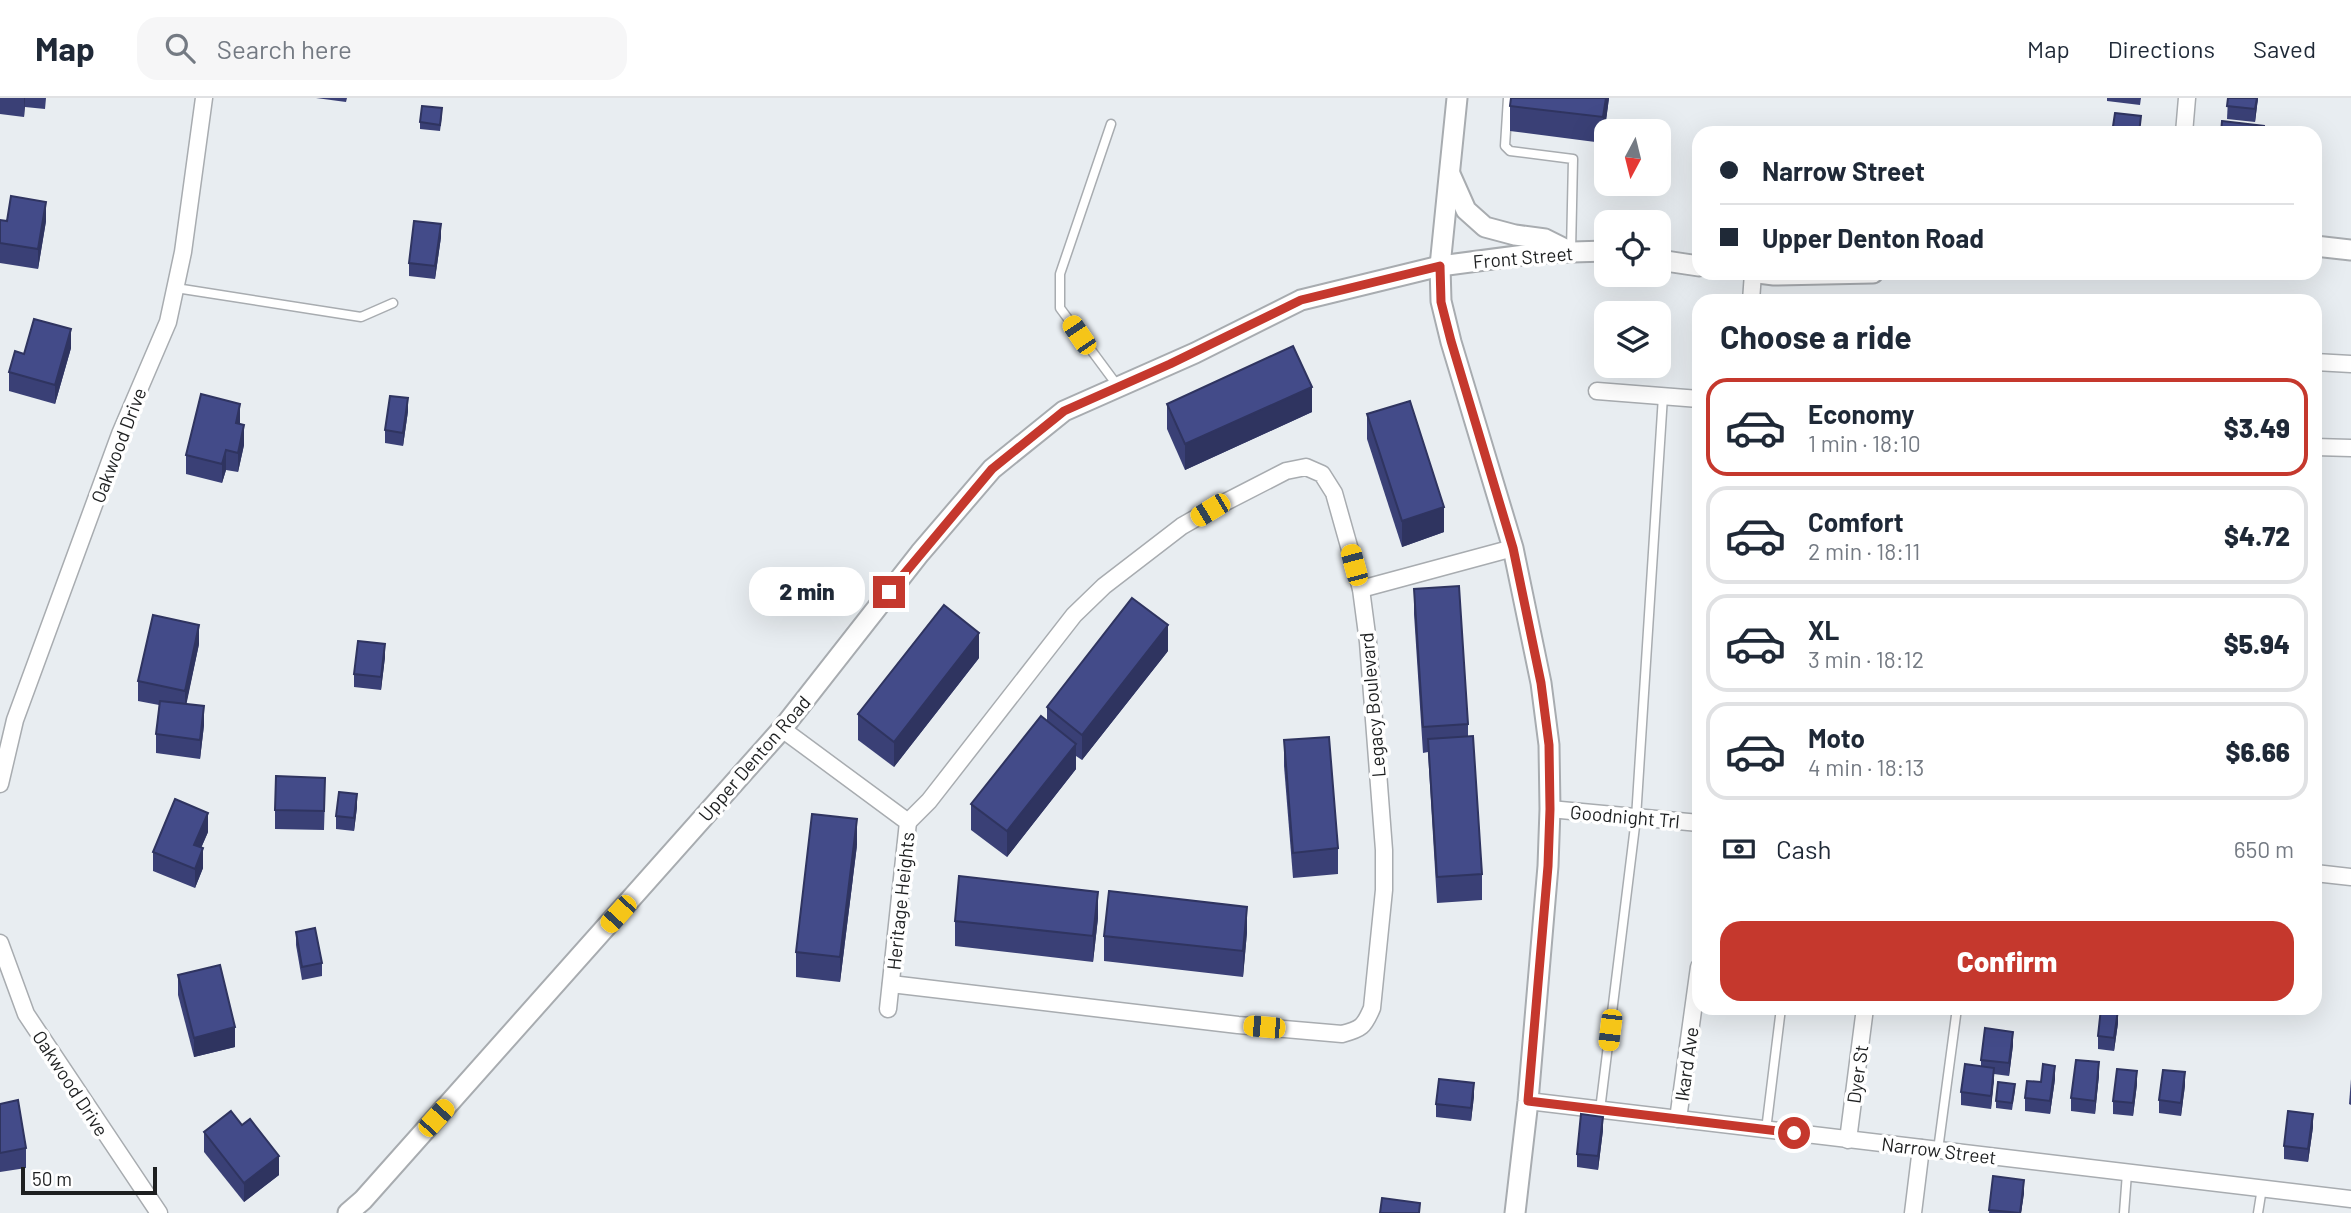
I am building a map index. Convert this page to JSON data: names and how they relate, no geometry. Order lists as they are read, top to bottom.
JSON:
{
  "streets": {
    "street": [
      "Front Street",
      "Oakwood Drive",
      "Legacy Boulevard",
      "Upper Denton Road",
      "Goodnight Trl",
      "Heritage Heights",
      "Ikard Ave",
      "Dyer St",
      "Narrow Street"
    ]
  },
  "crossings": [
    ["Front Street", "Upper Denton Road"],
    ["Legacy Boulevard", "Heritage Heights"],
    ["Upper Denton Road", "Heritage Heights"],
    ["Ikard Ave", "Narrow Street"],
    ["Dyer St", "Narrow Street"]
  ],
  "scale_bar": "50 m",
  "north": "bottom",
  "page": {
    "header": "Map",
    "search": "Search here",
    "nav": ["Map", "Directions", "Saved"],
    "banner": ["Narrow Street", "Upper Denton Road"],
    "heading": "Choose a ride",
    "list": [
      {
        "name": "Economy",
        "note": "1 min · 18:10",
        "value": "$3.49"
      },
      {
        "name": "Comfort",
        "note": "2 min · 18:11",
        "value": "$4.72"
      },
      {
        "name": "XL",
        "note": "3 min · 18:12",
        "value": "$5.94"
      },
      {
        "name": "Moto",
        "note": "4 min · 18:13",
        "value": "$6.66"
      }
    ],
    "bubble": "2 min",
    "pay": ["Cash", "650 m"],
    "buttons": "Confirm",
    "scale": "50 m"
  }
}
